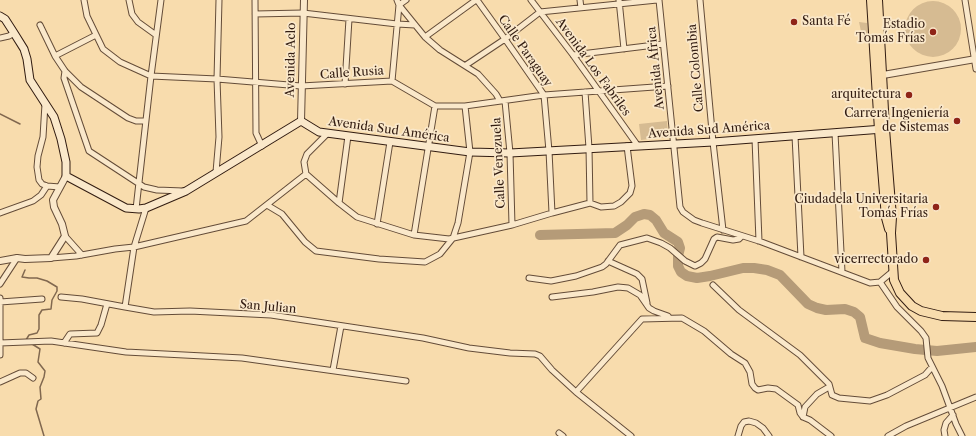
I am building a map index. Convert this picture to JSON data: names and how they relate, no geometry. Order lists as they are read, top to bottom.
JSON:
{
  "streets": {
    "main road": ["Avenida Sud América"],
    "street": [
      "Calle Paraguay",
      "Avenida Aclo",
      "Avenida Los Fabriles",
      "Avenida África",
      "Calle Colombia",
      "Calle Rusia",
      "Calle Venezuela",
      "San Julian"
    ]
  },
  "crossings": [
    ["Calle Paraguay", "Avenida Sud América"],
    ["Avenida Aclo", "Calle Rusia"],
    ["Avenida Aclo", "Avenida Sud América"],
    ["Avenida Los Fabriles", "Avenida Sud América"],
    ["Avenida África", "Calle Colombia"],
    ["Avenida África", "Avenida Sud América"],
    ["Calle Colombia", "Avenida Sud América"],
    ["Avenida Sud América", "Calle Venezuela"]
  ],
  "places": [
    "Santa Fé",
    "Estadio Tomás Frías",
    "arquitectura",
    "Carrera Ingeniería de Sistemas",
    "Ciudadela Universitaria Tomás Frías",
    "vicerrectorado"
  ]
}
